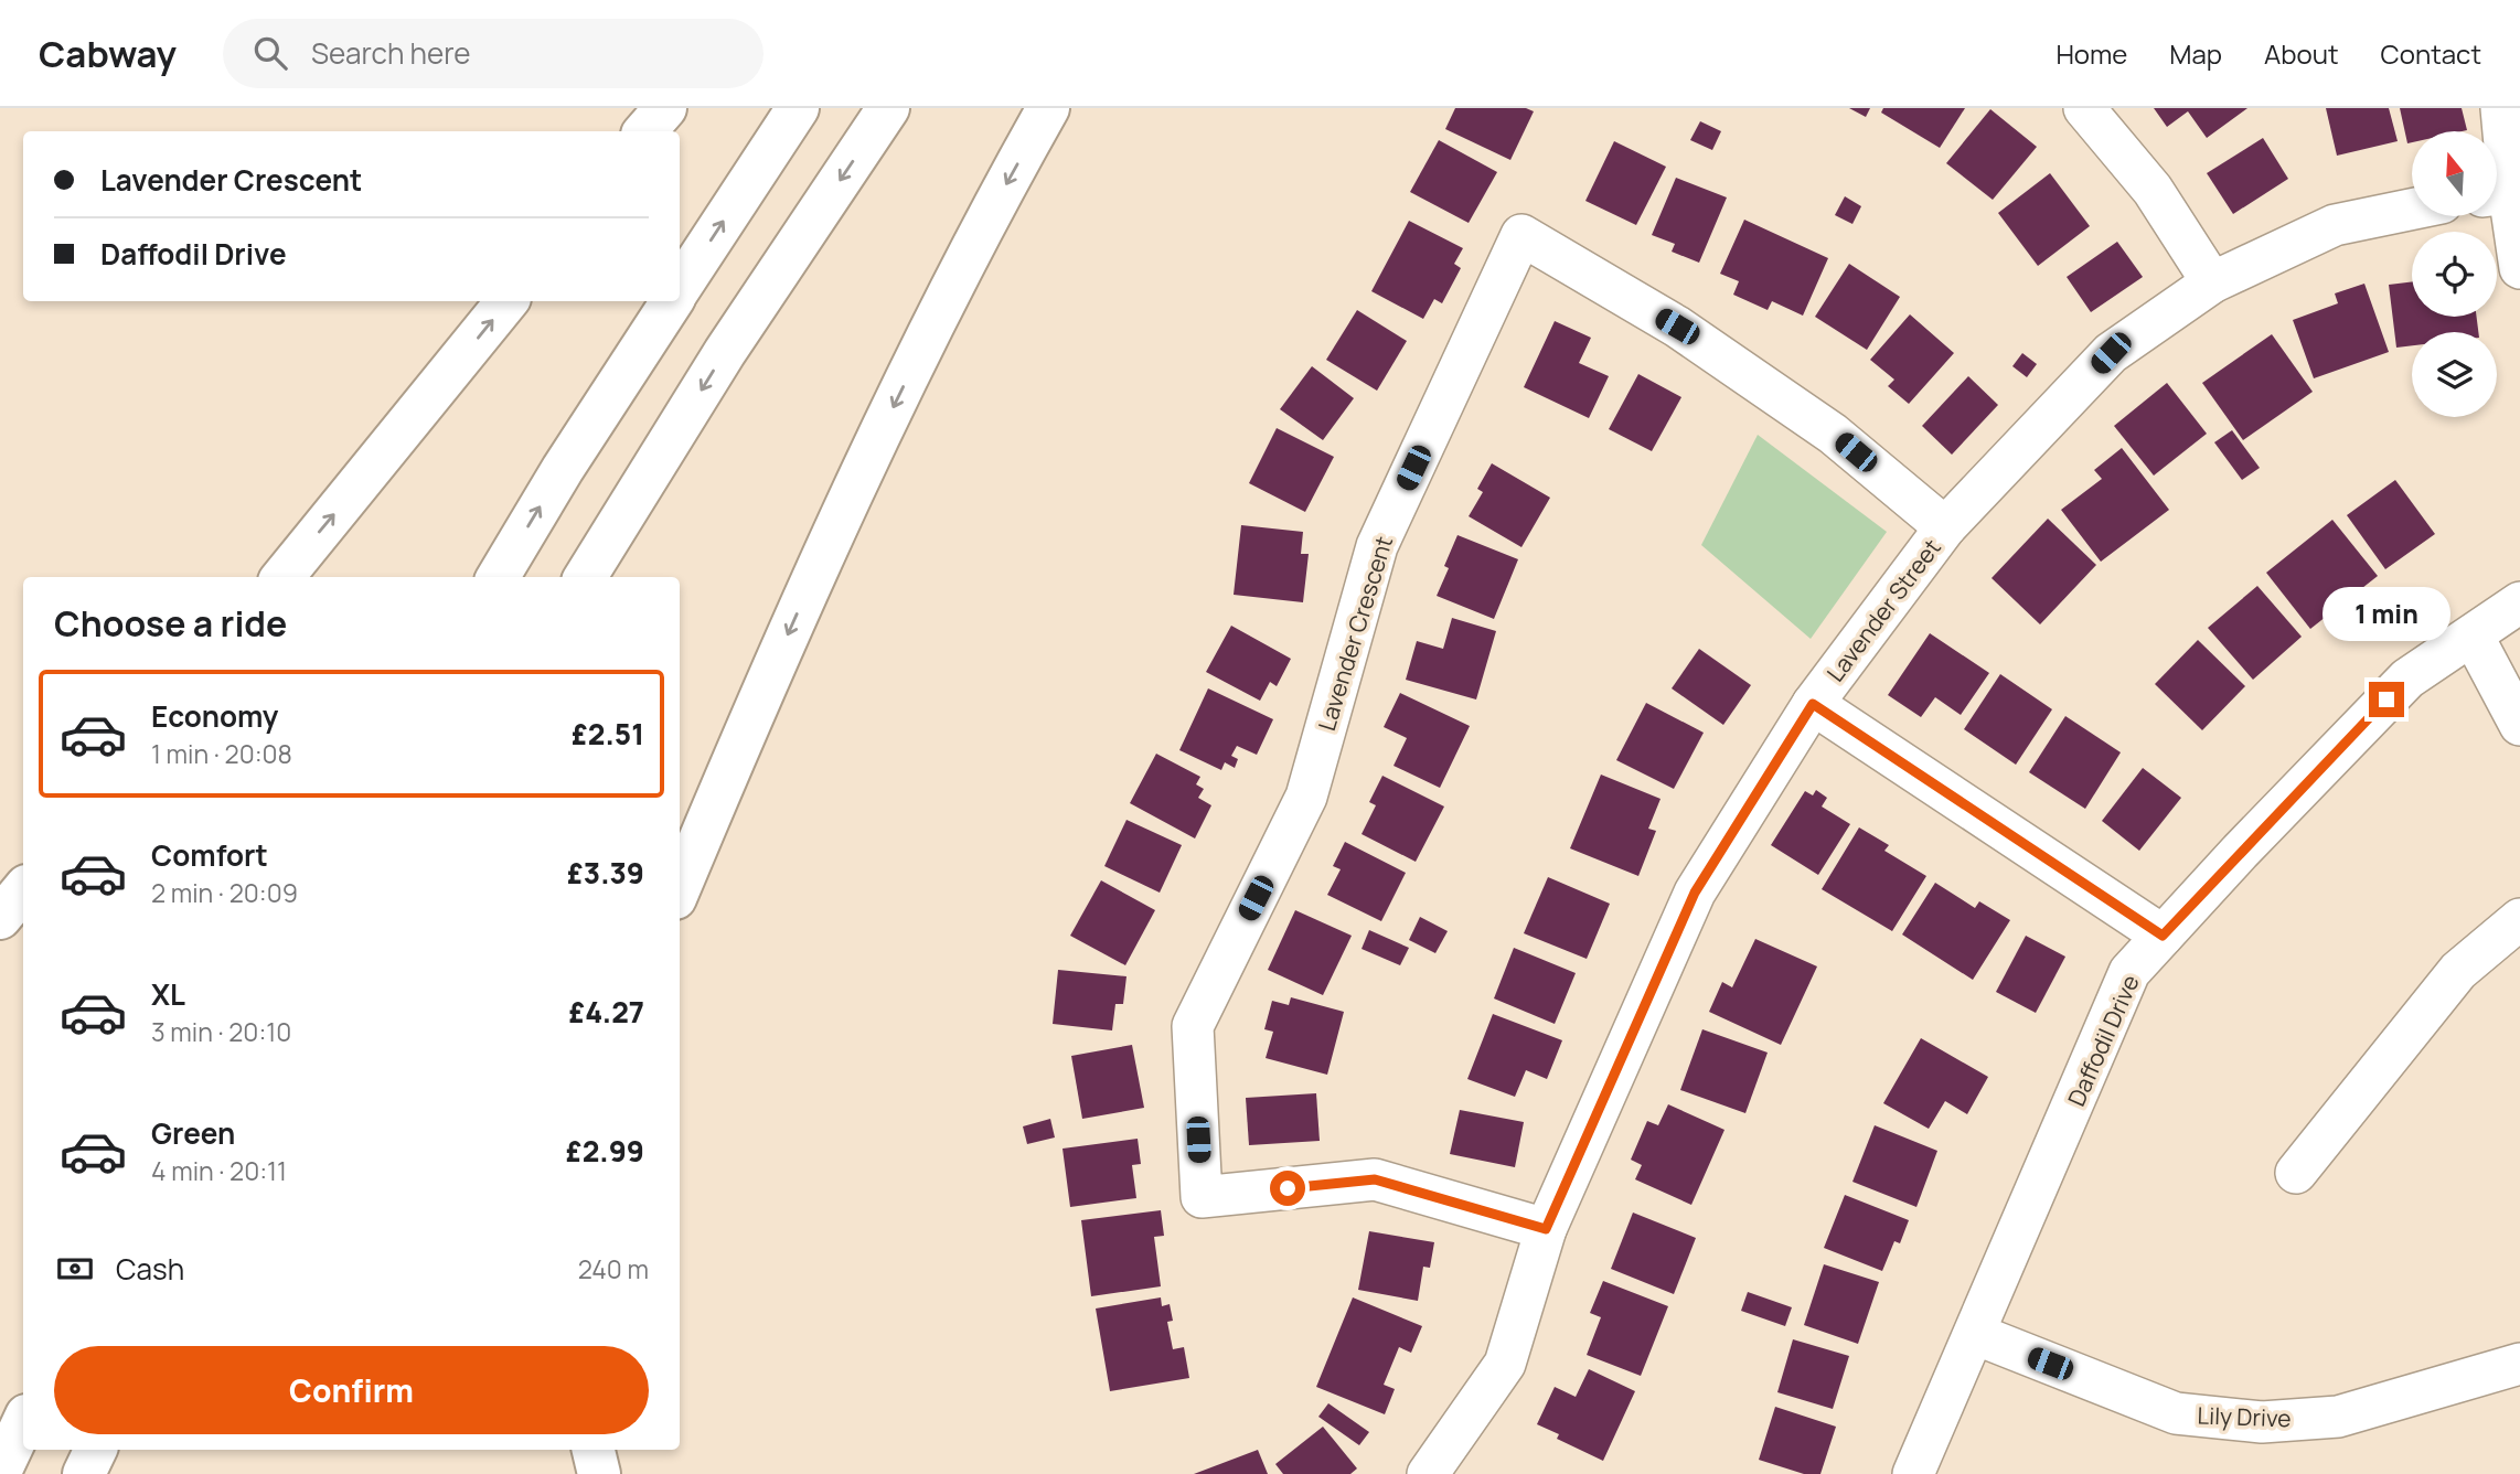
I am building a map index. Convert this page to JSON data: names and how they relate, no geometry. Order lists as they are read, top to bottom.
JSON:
{
  "streets": {
    "street": [
      "Lavender Street",
      "Lavender Crescent",
      "Daffodil Drive",
      "Lily Drive"
    ]
  },
  "crossings": [
    ["Lavender Street", "Lavender Crescent"],
    ["Daffodil Drive", "Lily Drive"]
  ],
  "north": "top",
  "page": {
    "header": "Cabway",
    "search": "Search here",
    "nav": [
      "Home",
      "Map",
      "About",
      "Contact"
    ],
    "banner": ["Lavender Crescent", "Daffodil Drive"],
    "heading": "Choose a ride",
    "bubble": "1 min",
    "list": [
      {
        "name": "Economy",
        "note": "1 min · 20:08",
        "value": "£2.51"
      },
      {
        "name": "Comfort",
        "note": "2 min · 20:09",
        "value": "£3.39"
      },
      {
        "name": "XL",
        "note": "3 min · 20:10",
        "value": "£4.27"
      },
      {
        "name": "Green",
        "note": "4 min · 20:11",
        "value": "£2.99"
      }
    ],
    "pay": ["Cash", "240 m"],
    "buttons": "Confirm"
  }
}
